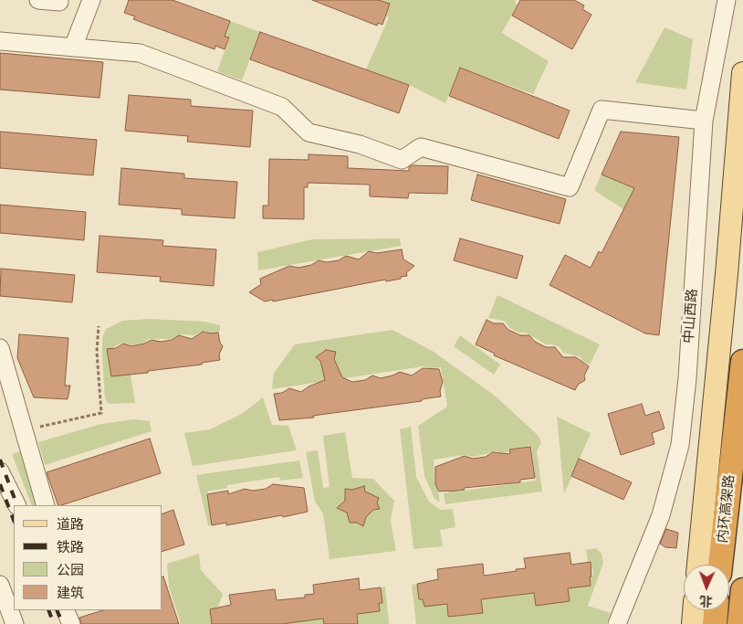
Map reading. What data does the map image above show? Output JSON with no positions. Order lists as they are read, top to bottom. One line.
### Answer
{"streets":{"highway":["内环高架路"],"street":["中山西路"]},"legend":["道路","铁路","公园","建筑"],"north":"bottom"}
